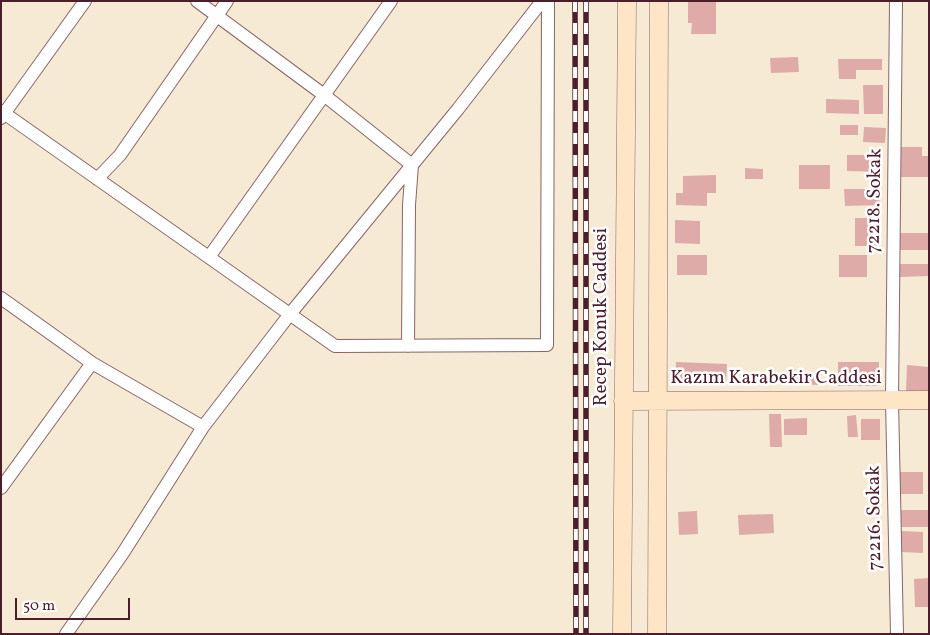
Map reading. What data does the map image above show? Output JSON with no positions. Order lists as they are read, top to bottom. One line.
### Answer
{"streets":{"main road":["Recep Konuk Caddesi","Kazım Karabekir Caddesi"],"street":["72218. Sokak","72216. Sokak"]},"crossings":[["72218. Sokak","Kazım Karabekir Caddesi"],["72218. Sokak","72216. Sokak"],["Recep Konuk Caddesi","Kazım Karabekir Caddesi"],["Kazım Karabekir Caddesi","72216. Sokak"]],"scale_bar":"50 m"}
